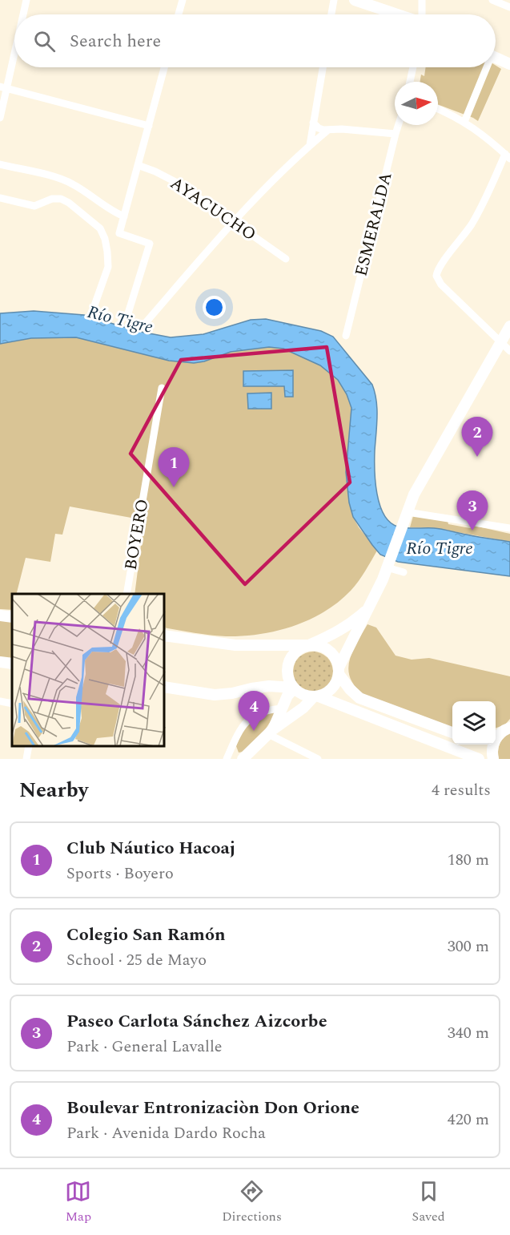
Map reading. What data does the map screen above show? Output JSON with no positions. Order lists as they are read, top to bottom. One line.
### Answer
{"streets":{"street":["AYACUCHO","ESMERALDA","BOYERO"]},"water":["Río Tigre"],"north":"right","page":{"search":"Search here","pins":["2","1","3","4"],"heading":["Nearby","4 results"],"list":[{"mark":"1","name":"Club Náutico Hacoaj","note":"Sports · Boyero","value":"180 m"},{"mark":"2","name":"Colegio San Ramón","note":"School · 25 de Mayo","value":"300 m"},{"mark":"3","name":"Paseo Carlota Sánchez Aizcorbe","note":"Park · General Lavalle","value":"340 m"},{"mark":"4","name":"Boulevar Entronizaciòn Don Orione","note":"Park · Avenida Dardo Rocha","value":"420 m"}],"nav":["Map","Directions","Saved"]}}
